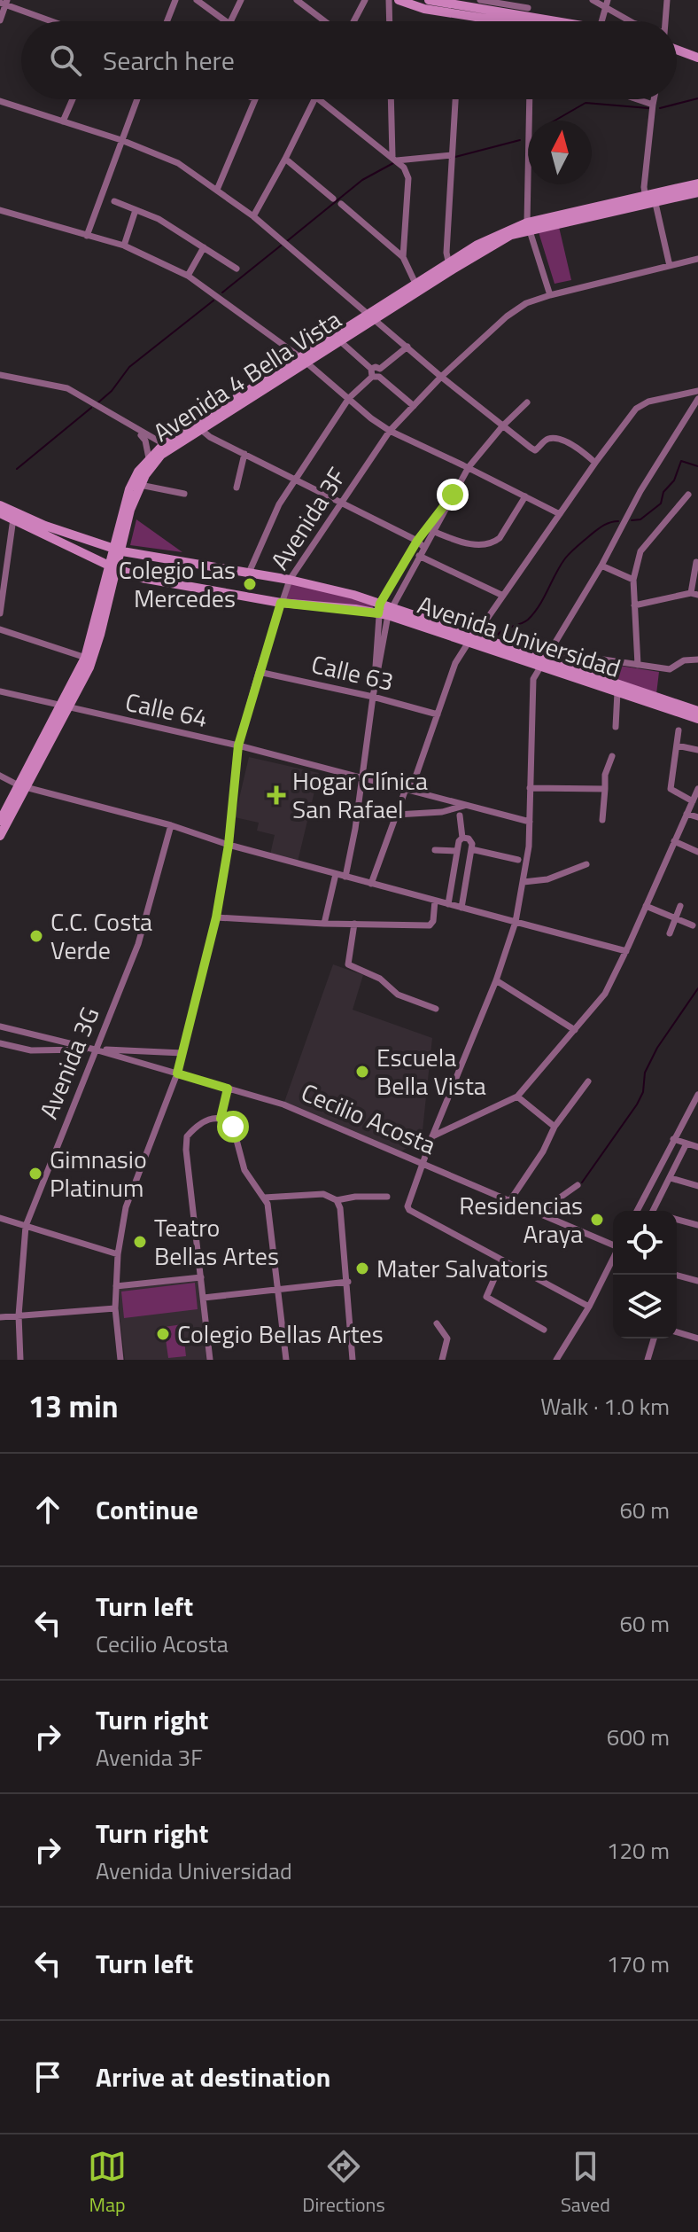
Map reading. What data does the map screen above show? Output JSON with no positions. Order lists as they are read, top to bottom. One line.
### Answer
{"streets":{"street":["Avenida 4 Bella Vista","Avenida 3F","Avenida Universidad","Calle 63","Calle 64","Avenida 3G","Cecilio Acosta"]},"crossings":[["Avenida 4 Bella Vista","Avenida Universidad"],["Avenida 4 Bella Vista","Calle 64"],["Avenida 3F","Avenida Universidad"],["Avenida 3F","Calle 63"],["Avenida 3F","Calle 64"],["Avenida 3F","Cecilio Acosta"],["Avenida 3G","Cecilio Acosta"]],"places":{"other":["Colegio Las Mercedes","C.C. Costa Verde","Escuela Bella Vista","Gimnasio Platinum","Residencias Araya","Teatro Bellas Artes","Mater Salvatoris","Colegio Bellas Artes"],"health":["Hogar Clínica San Rafael"]},"north":"top","page":{"search":"Search here","heading":["13 min","Walk · 1.0 km"],"list":[["Continue","60 m"],["Turn left","Cecilio Acosta","60 m"],["Turn right","Avenida 3F","600 m"],["Turn right","Avenida Universidad","120 m"],["Turn left","170 m"],"Arrive at destination"],"nav":["Map","Directions","Saved"]}}
